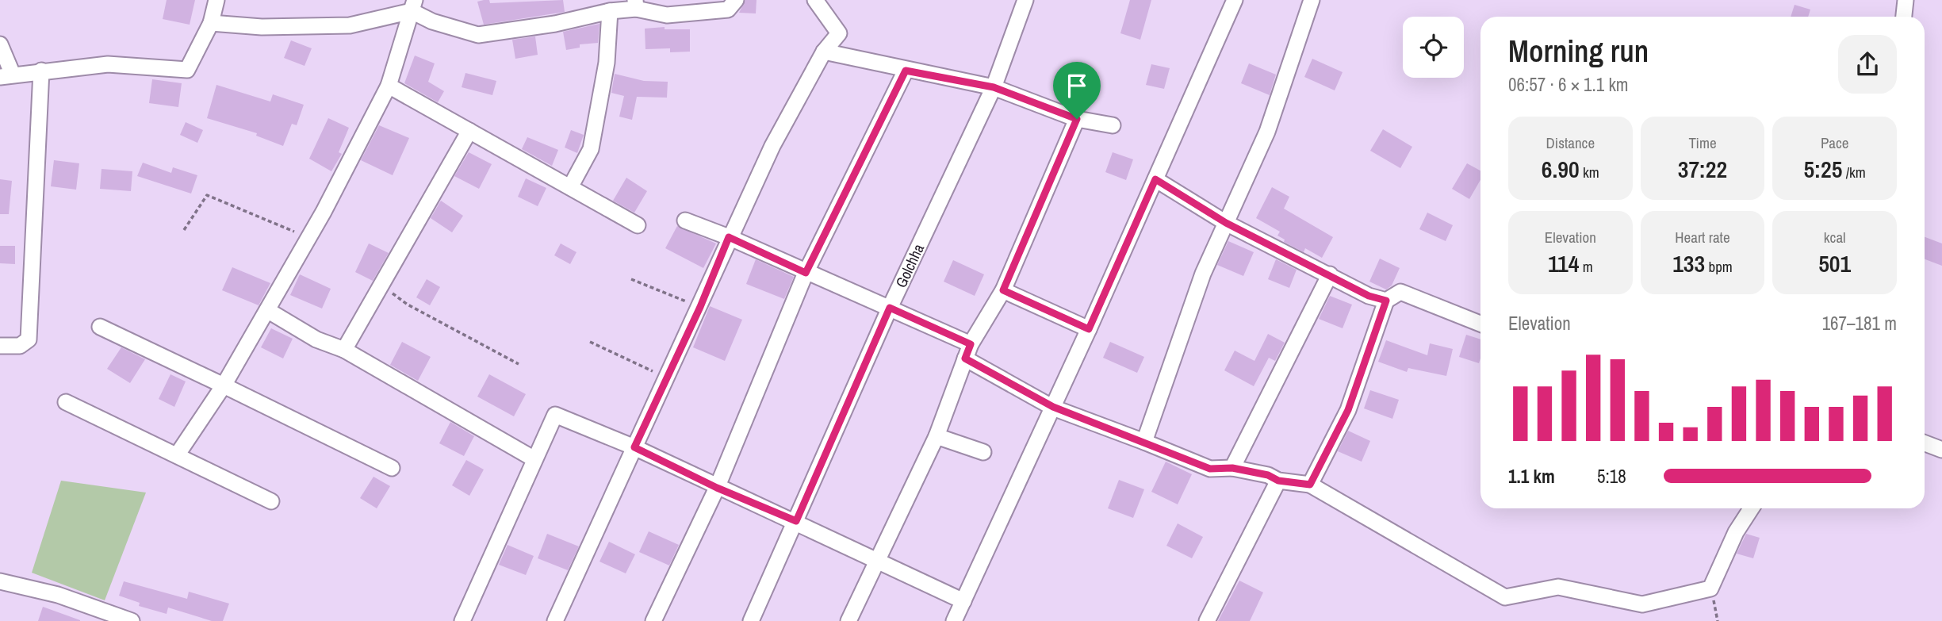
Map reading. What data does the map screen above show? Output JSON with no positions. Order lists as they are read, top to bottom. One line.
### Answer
{"streets":{"street":["Golchha"]},"page":{"heading":["Morning run","06:57 · 6 × 1.1 km"],"stats":[["Distance","6.90 km"],["Time","37:22"],["Pace","5:25 /km"],["Elevation","114 m"],["Heart rate","133 bpm"],["kcal","501"]],"chart":["Elevation","167–181 m"],"list":[{"name":"1.1 km","note":"5:18"}]}}
